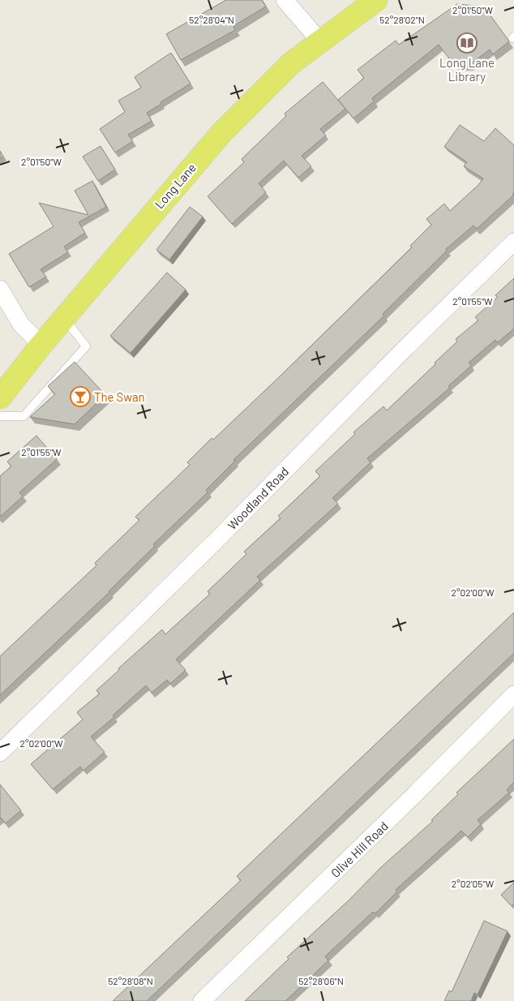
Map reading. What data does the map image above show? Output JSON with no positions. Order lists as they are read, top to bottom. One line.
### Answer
{"streets":{"main road":["Long Lane"],"street":["Woodland Road","Olive Hill Road"]},"places":{"library":["Long Lane Library"],"bar":["The Swan"]},"coordinates":["2°01'50\"W","52°28'04\"N","52°28'02\"N","2°01'55\"W","2°02'00\"W","2°02'05\"W","52°28'08\"N","52°28'06\"N"]}
